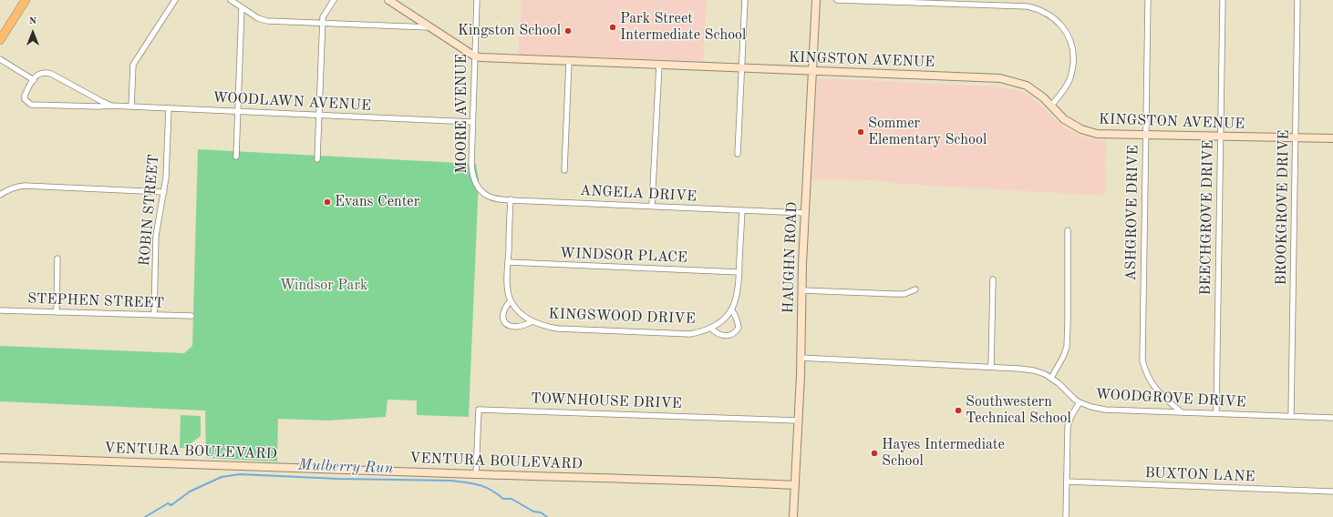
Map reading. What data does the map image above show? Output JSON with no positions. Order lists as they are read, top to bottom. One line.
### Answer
{"streets":{"street":["KINGSTON AVENUE","WOODLAWN AVENUE","MOORE AVENUE","ANGELA DRIVE","BROOKGROVE DRIVE","ROBIN STREET","ASHGROVE DRIVE","BEECHGROVE DRIVE","WINDSOR PLACE","HAUGHN ROAD","STEPHEN STREET","KINGSWOOD DRIVE","WOODGROVE DRIVE","TOWNHOUSE DRIVE","VENTURA BOULEVARD","BUXTON LANE"]},"crossings":[["KINGSTON AVENUE","MOORE AVENUE"],["KINGSTON AVENUE","BROOKGROVE DRIVE"],["KINGSTON AVENUE","ASHGROVE DRIVE"],["KINGSTON AVENUE","BEECHGROVE DRIVE"],["KINGSTON AVENUE","HAUGHN ROAD"],["WOODLAWN AVENUE","MOORE AVENUE"],["WOODLAWN AVENUE","ROBIN STREET"],["MOORE AVENUE","ANGELA DRIVE"],["ANGELA DRIVE","HAUGHN ROAD"],["ANGELA DRIVE","KINGSWOOD DRIVE"],["BROOKGROVE DRIVE","WOODGROVE DRIVE"],["ROBIN STREET","STEPHEN STREET"],["ASHGROVE DRIVE","WOODGROVE DRIVE"],["BEECHGROVE DRIVE","WOODGROVE DRIVE"],["WINDSOR PLACE","KINGSWOOD DRIVE"],["HAUGHN ROAD","WOODGROVE DRIVE"],["HAUGHN ROAD","TOWNHOUSE DRIVE"],["HAUGHN ROAD","VENTURA BOULEVARD"],["TOWNHOUSE DRIVE","VENTURA BOULEVARD"]],"water":["Mulberry Run"],"parks":["Windsor Park"],"places":["Park Street Intermediate School","Kingston School","Sommer Elementary School","Evans Center","Southwestern Technical School","Hayes Intermediate School"],"north":"top"}
